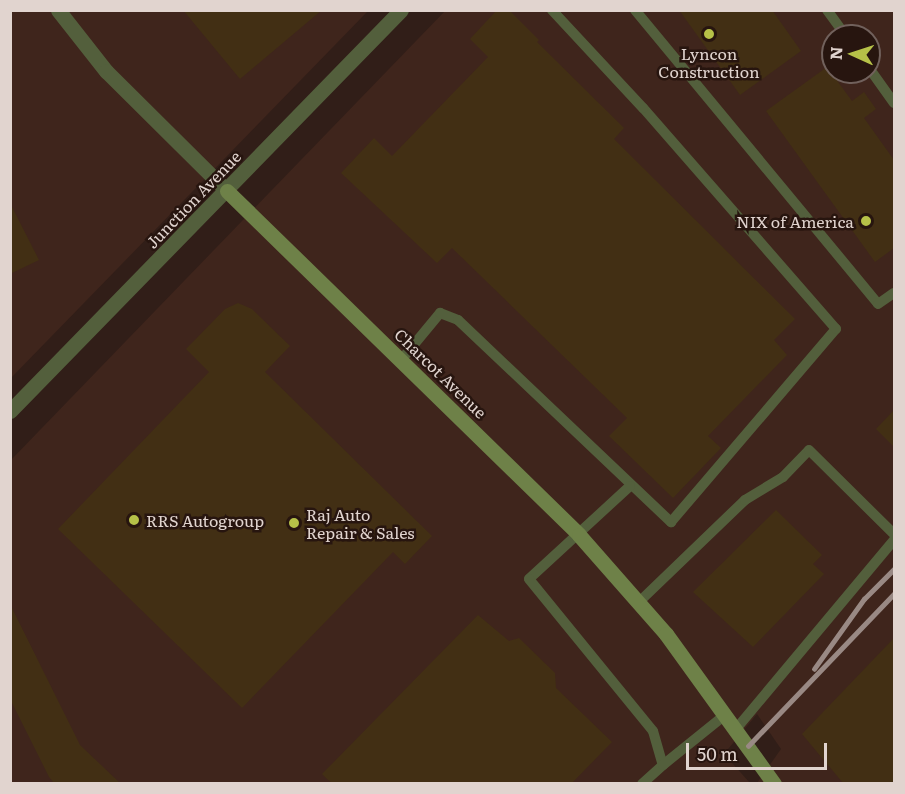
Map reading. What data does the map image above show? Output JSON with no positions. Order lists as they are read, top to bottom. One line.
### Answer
{"streets":{"main road":["Charcot Avenue"],"street":["Junction Avenue"]},"crossings":[["Junction Avenue","Charcot Avenue"]],"places":["Lyncon Construction","NIX of America","RRS Autogroup","Raj Auto Repair & Sales"],"scale_bar":"50 m","north":"left"}
